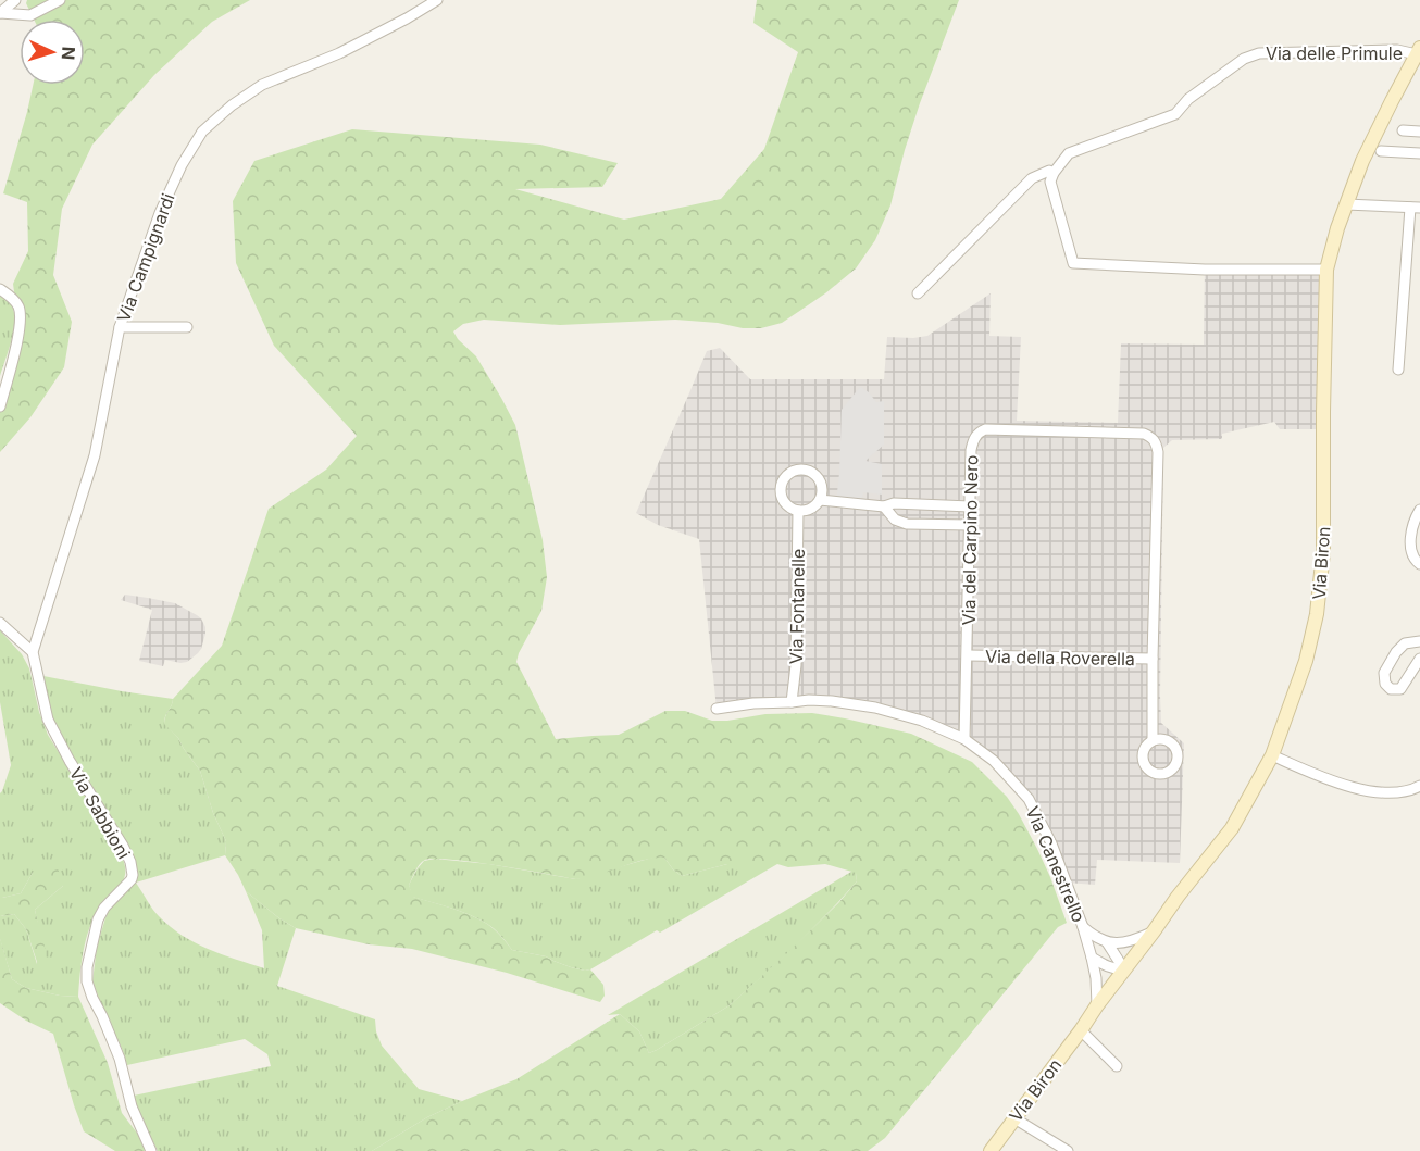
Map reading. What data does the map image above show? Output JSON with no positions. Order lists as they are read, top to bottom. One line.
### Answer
{"streets":{"street":["Via delle Primule","Via Campignardi","Via del Carpino Nero","Via Biron","Via Fontanelle","Via della Roverella","Via Sabbioni","Via Canestrello"]},"crossings":[["Via delle Primule","Via Biron"],["Via Campignardi","Via Sabbioni"],["Via del Carpino Nero","Via della Roverella"],["Via del Carpino Nero","Via Canestrello"],["Via Biron","Via Canestrello"],["Via Fontanelle","Via Canestrello"]],"north":"right"}
